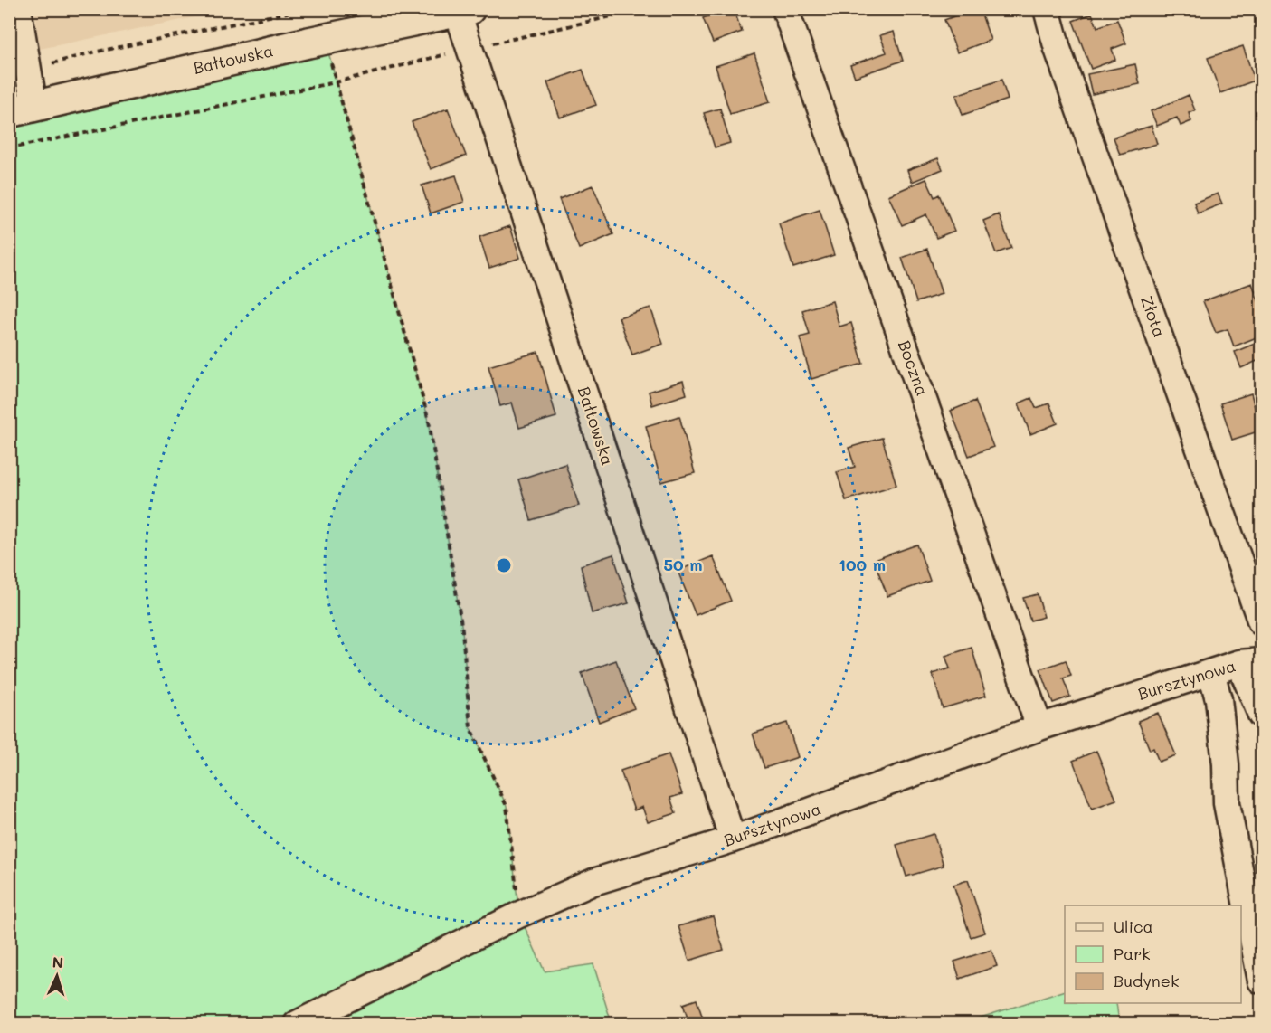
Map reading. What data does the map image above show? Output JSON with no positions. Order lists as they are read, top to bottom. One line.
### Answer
{"streets":{"main road":["Bałtowska"],"street":["Złota","Boczna","Bursztynowa"]},"crossings":[["Bałtowska","Bursztynowa"],["Boczna","Bursztynowa"]],"legend":["Ulica","Park","Budynek"],"north":"top","rings":["50 m","100 m"]}
